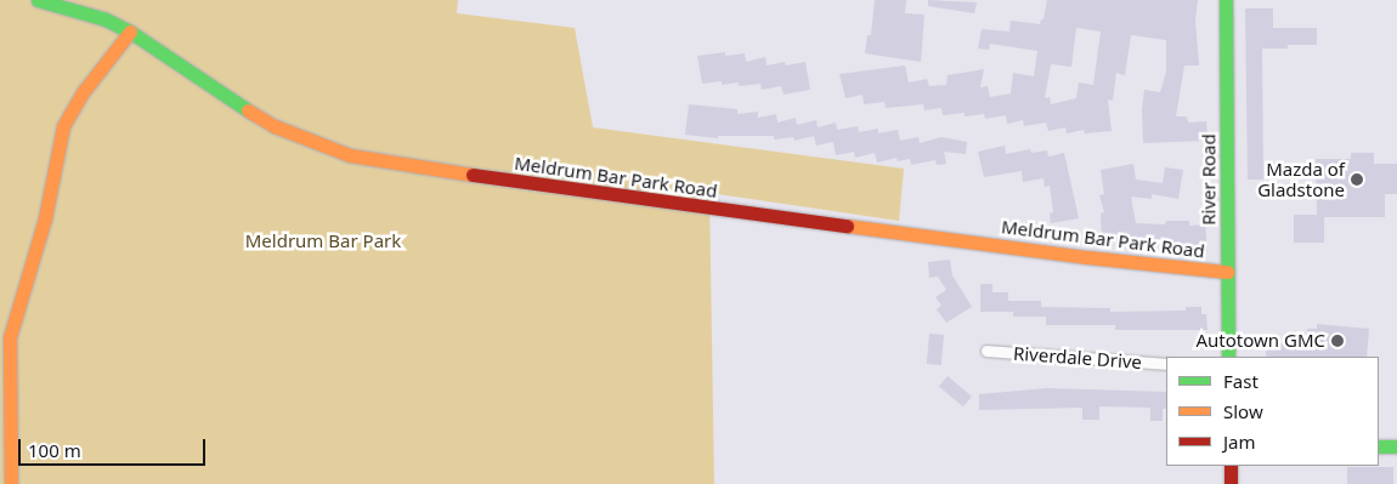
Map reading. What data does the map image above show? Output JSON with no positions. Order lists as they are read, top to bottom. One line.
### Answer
{"streets":{"street":["Meldrum Bar Park Road","River Road","Riverdale Drive"]},"crossings":[["Meldrum Bar Park Road","River Road"]],"parks":["Meldrum Bar Park"],"places":["Mazda of Gladstone","Autotown GMC"],"legend":["Fast","Slow","Jam"],"scale_bar":"100 m"}
